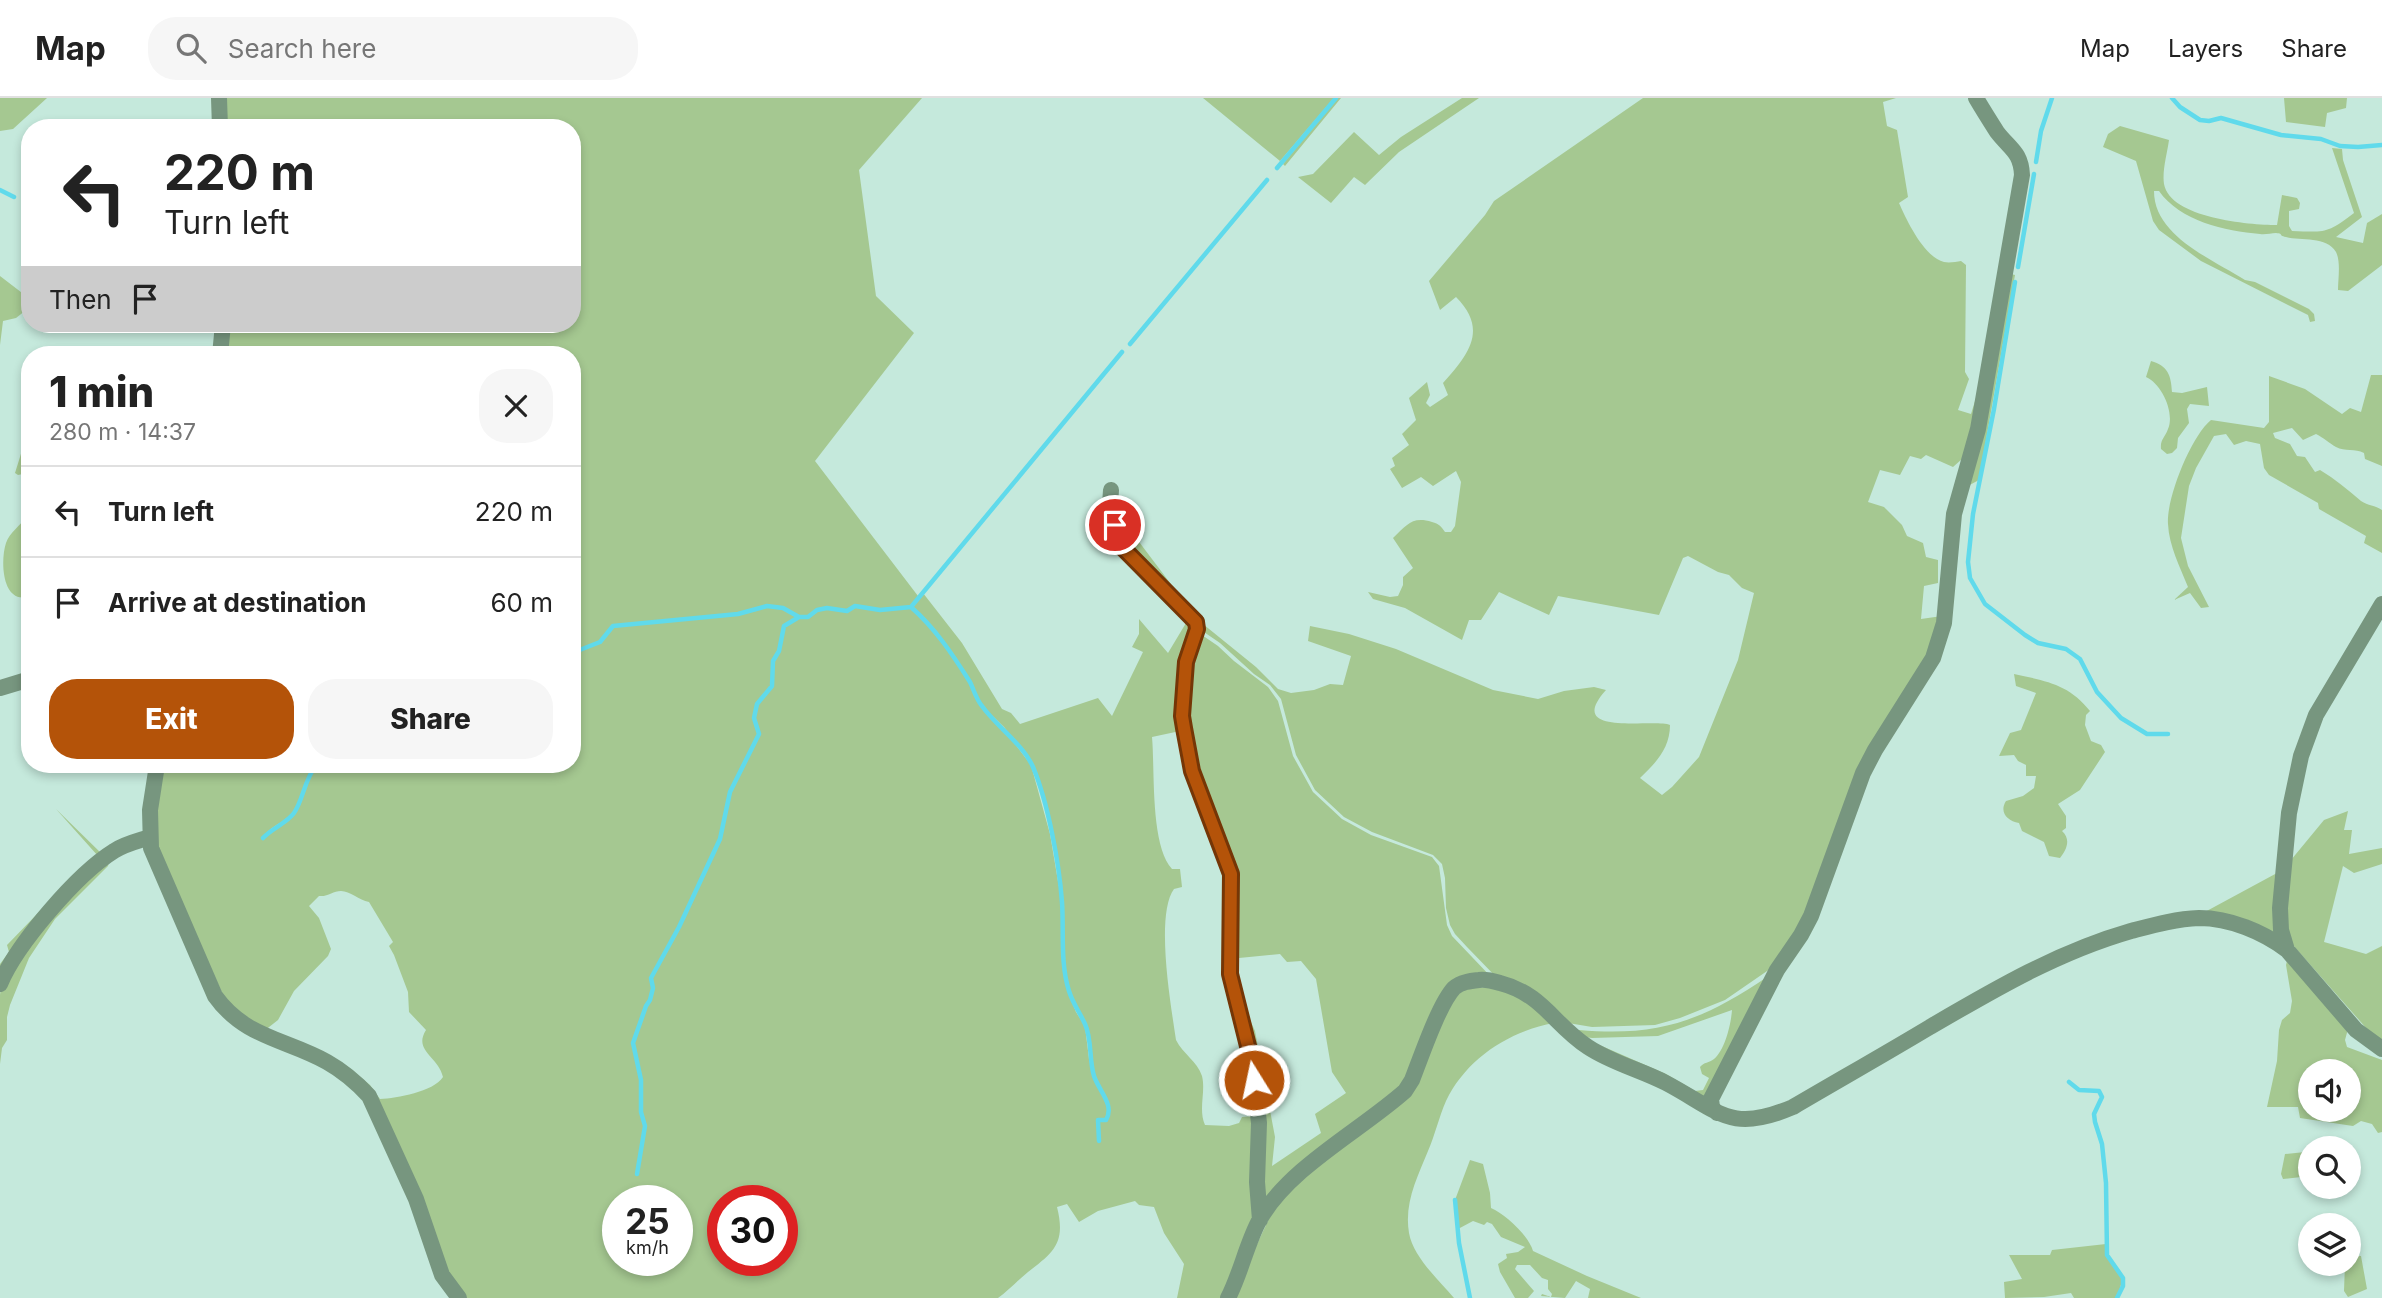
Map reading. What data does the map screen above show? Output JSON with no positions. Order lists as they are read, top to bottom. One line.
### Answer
{"page":{"header":"Map","search":"Search here","nav":["Map","Layers","Share"],"turn":["220 m","Turn left"],"then":"Then","heading":["1 min","280 m · 14:37"],"list":[{"name":"Turn left","value":"220 m"},{"name":"Arrive at destination","value":"60 m"}],"buttons":["Exit","Share"],"speed":"25 km/h","limit":"30"}}
